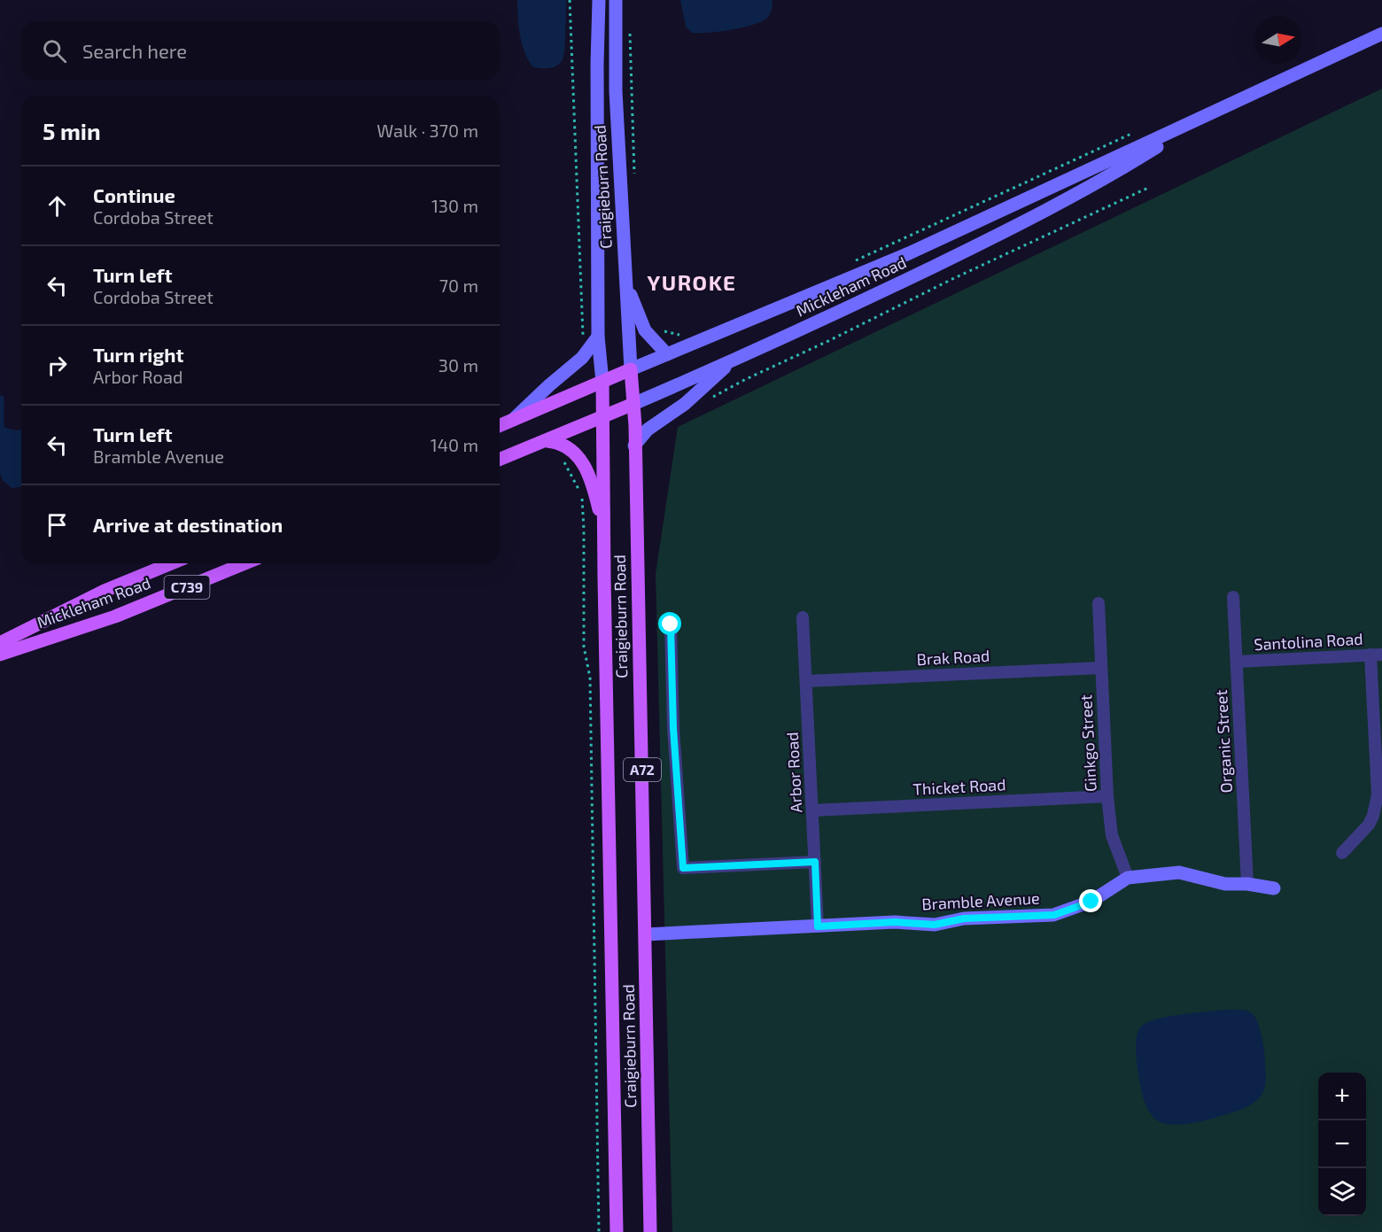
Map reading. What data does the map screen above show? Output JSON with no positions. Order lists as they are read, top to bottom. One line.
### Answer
{"streets":{"main road":["Craigieburn Road","Mickleham Road","C739","A72"],"street":["Santolina Road","Brak Road","Organic Street","Ginkgo Street","Arbor Road","Thicket Road","Bramble Avenue"]},"crossings":[["Craigieburn Road","Mickleham Road"],["Craigieburn Road","Bramble Avenue"],["Santolina Road","Organic Street"],["Brak Road","Ginkgo Street"],["Brak Road","Arbor Road"],["Organic Street","Bramble Avenue"],["Ginkgo Street","Thicket Road"],["Ginkgo Street","Bramble Avenue"],["Arbor Road","Thicket Road"],["Arbor Road","Bramble Avenue"]],"districts":["YUROKE"],"north":"right","page":{"search":"Search here","heading":["5 min","Walk · 370 m"],"list":[["Continue","Cordoba Street","130 m"],["Turn left","Cordoba Street","70 m"],["Turn right","Arbor Road","30 m"],["Turn left","Bramble Avenue","140 m"],"Arrive at destination"],"map_buttons":["+","−"]}}
